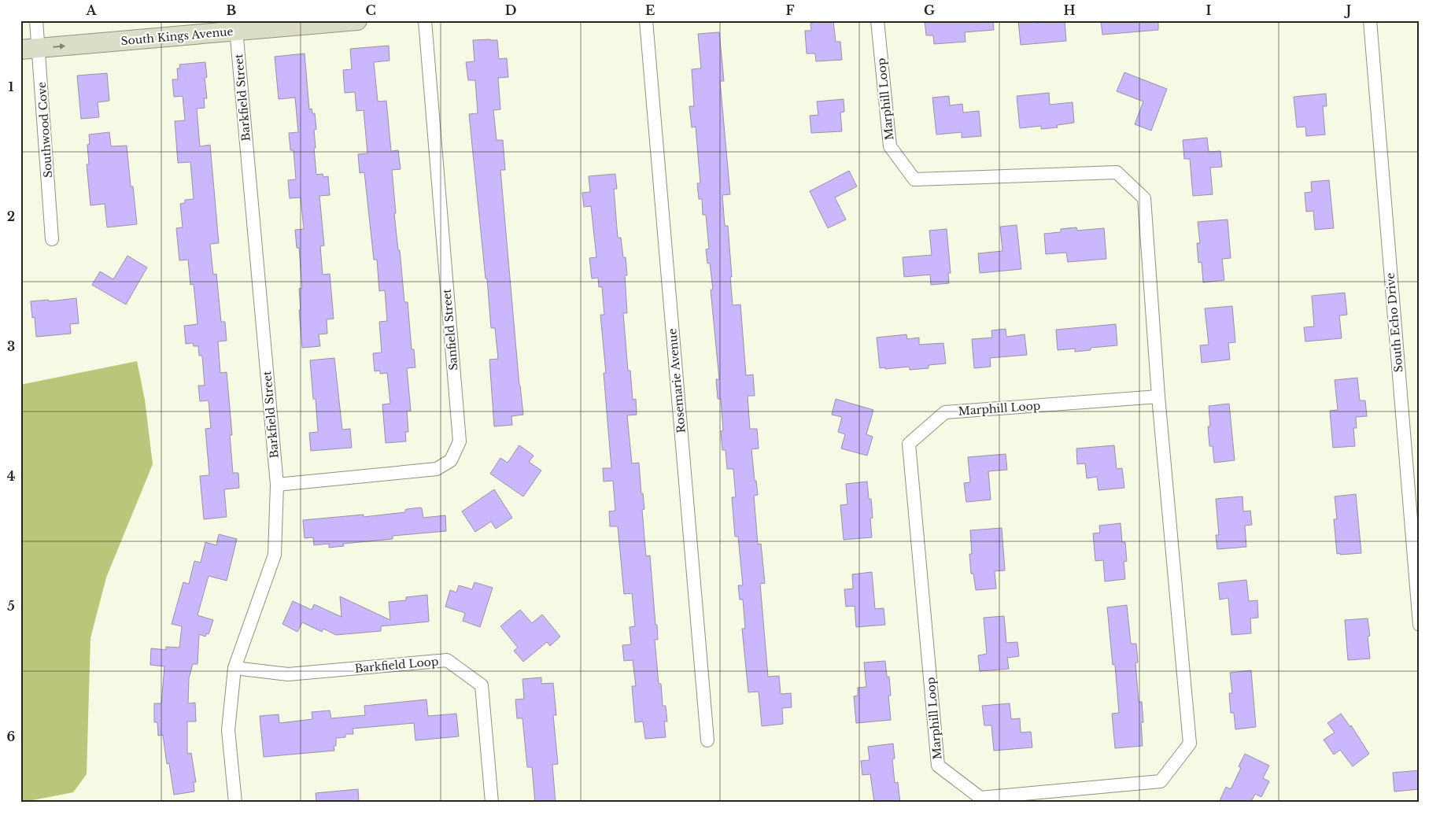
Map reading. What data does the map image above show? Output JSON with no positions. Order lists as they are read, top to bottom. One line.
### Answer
{"streets":{"main road":["South Kings Avenue"],"street":["Barkfield Street","Marphill Loop","Southwood Cove","South Echo Drive","Sanfield Street","Rosemarie Avenue","Barkfield Loop"]},"crossings":[["South Kings Avenue","Barkfield Street"],["South Kings Avenue","Southwood Cove"],["Barkfield Street","Sanfield Street"],["Barkfield Street","Barkfield Loop"]],"one_way":["South Kings Avenue"],"grid":{"columns":["A","B","C","D","E","F","G","H","I","J"],"rows":["1","2","3","4","5","6"]}}
